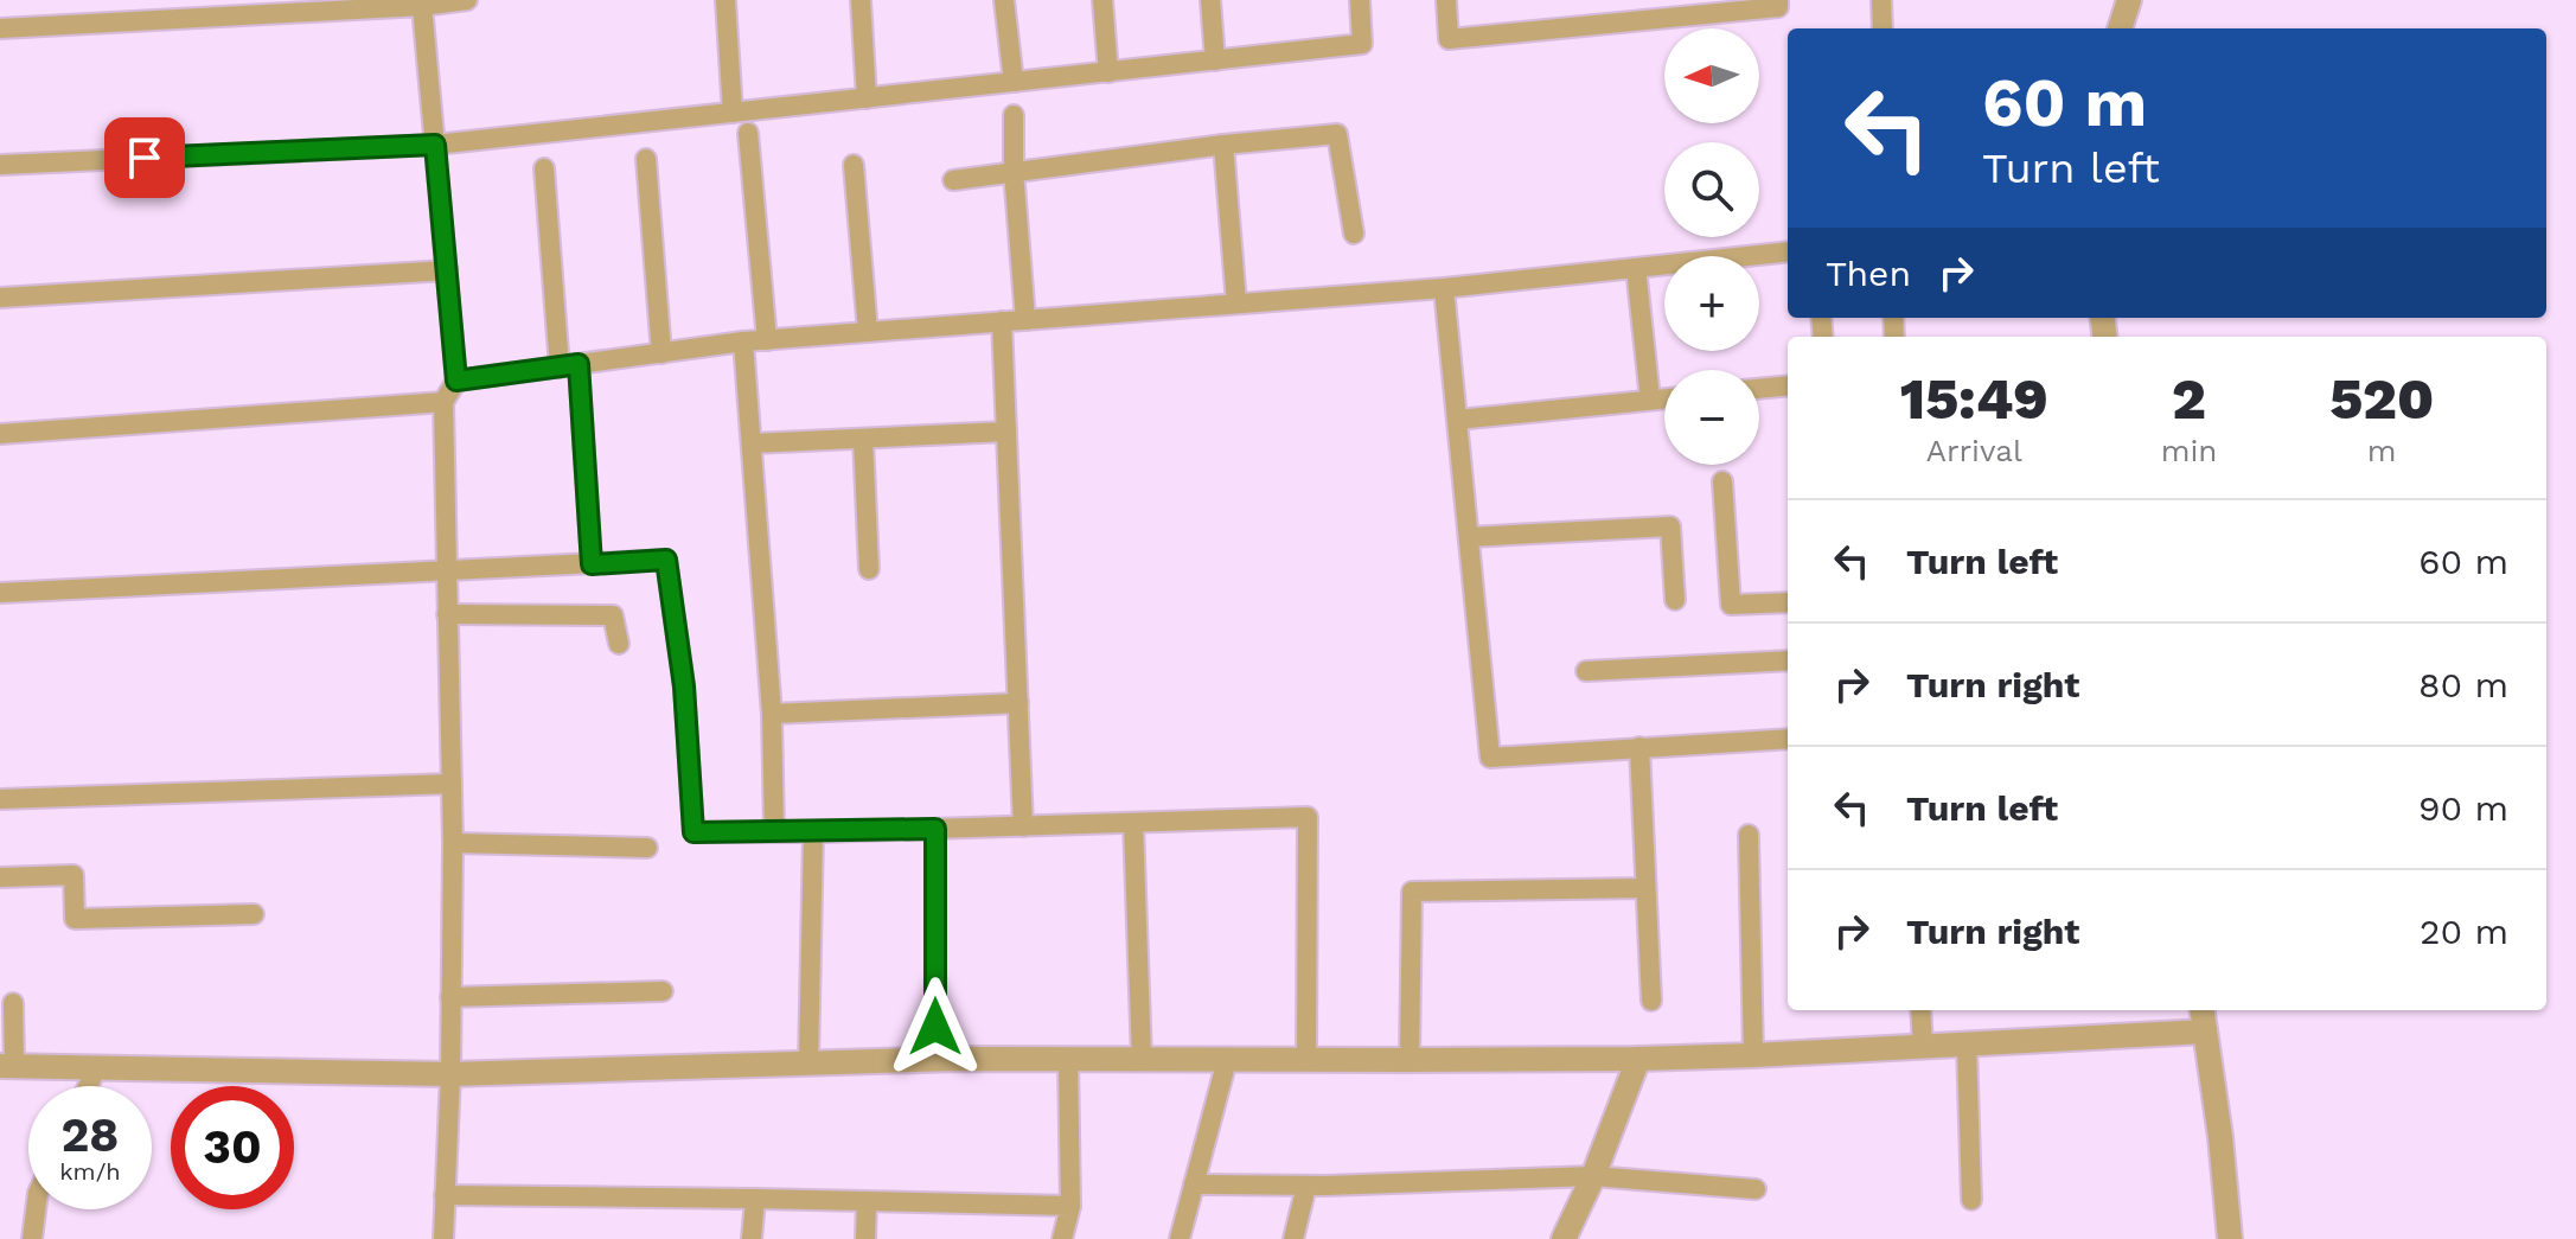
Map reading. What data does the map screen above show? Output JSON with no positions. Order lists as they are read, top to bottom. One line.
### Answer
{"north":"left","page":{"map_buttons":["+","−"],"turn":["60 m","Turn left"],"then":"Then","eta":["15:49","Arrival","2","min","520","m"],"list":[{"name":"Turn left","value":"60 m"},{"name":"Turn right","value":"80 m"},{"name":"Turn left","value":"90 m"},{"name":"Turn right","value":"20 m"}],"speed":"28 km/h","limit":"30"}}
